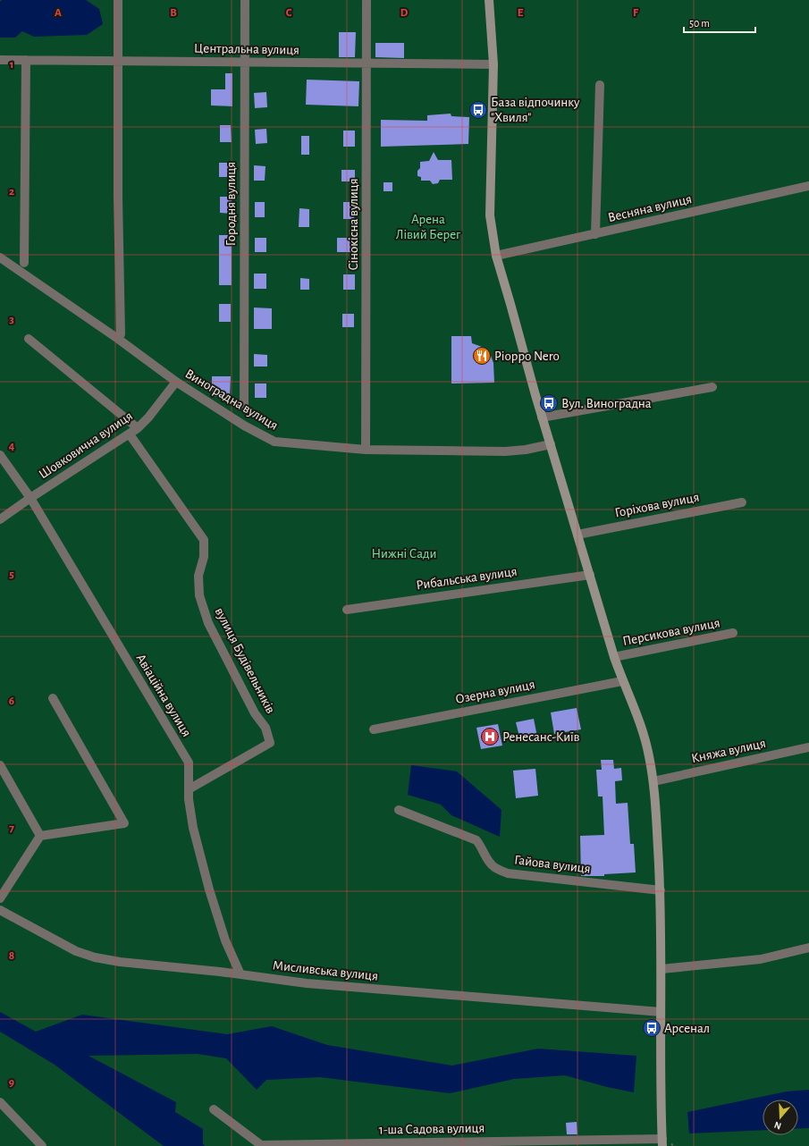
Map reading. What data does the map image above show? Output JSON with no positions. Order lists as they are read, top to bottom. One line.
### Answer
{"streets":{"street":["Центральна вулиця","Городня вулиця","Весняна вулиця","Сінокісна вулиця","Виноградна вулиця","Шовковична вулиця","Горіхова вулиця","Рибальська вулиця","Персикова вулиця","вулиця Будівельників","Озерна вулиця","Авіаційна вулиця","Княжа вулиця","Гайова вулиця","Мисливська вулиця","1-ша Садова вулиця"]},"crossings":[["Центральна вулиця","Городня вулиця"],["Центральна вулиця","Сінокісна вулиця"],["Сінокісна вулиця","Виноградна вулиця"],["Виноградна вулиця","Шовковична вулиця"],["Шовковична вулиця","вулиця Будівельників"],["Шовковична вулиця","Авіаційна вулиця"],["вулиця Будівельників","Авіаційна вулиця"],["Авіаційна вулиця","Мисливська вулиця"]],"parks":["Арена Лівий Берег","Нижні Сади"],"places":{"bus stop":["База відпочинку \"Хвиля\"","Вул. Виноградна","Арсенал"],"restaurant":["Pioppo Nero"],"hospital":["Ренесанс-Київ"]},"scale_bar":"50 m","north":"bottom","grid":{"columns":["A","B","C","D","E","F"],"rows":["1","2","3","4","5","6","7","8","9"]}}
